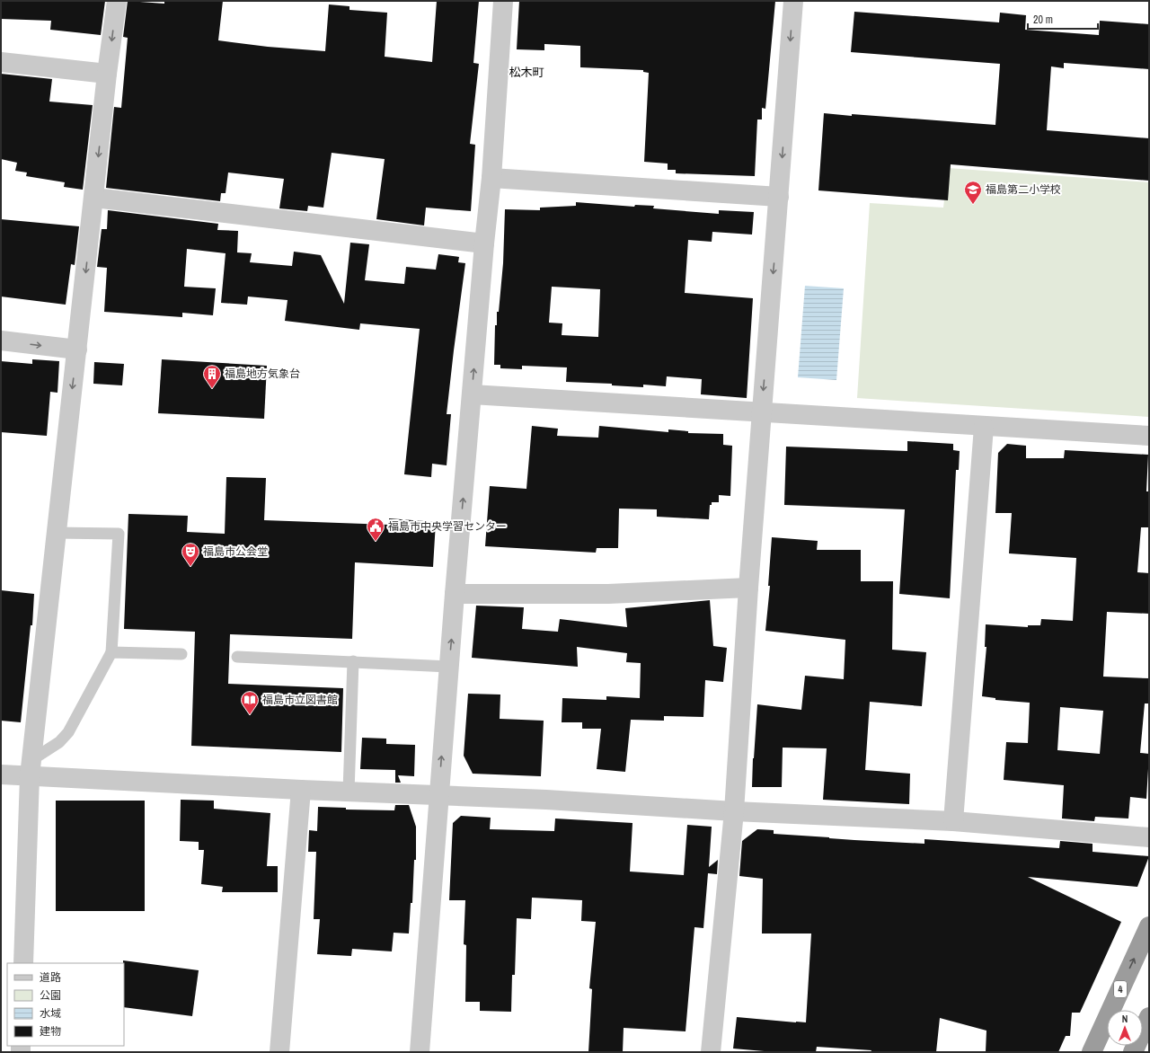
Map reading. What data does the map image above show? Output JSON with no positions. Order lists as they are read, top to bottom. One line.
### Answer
{"streets":{"highway":["4"]},"districts":["松木町"],"places":{"school or university":["福島第二小学校"],"building":["福島地方気象台"],"public building":["福島市中央学習センター"],"theatre":["福島市公会堂"],"library":["福島市立図書館"]},"legend":["道路","公園","水域","建物"],"scale_bar":"20 m","north":"top"}
